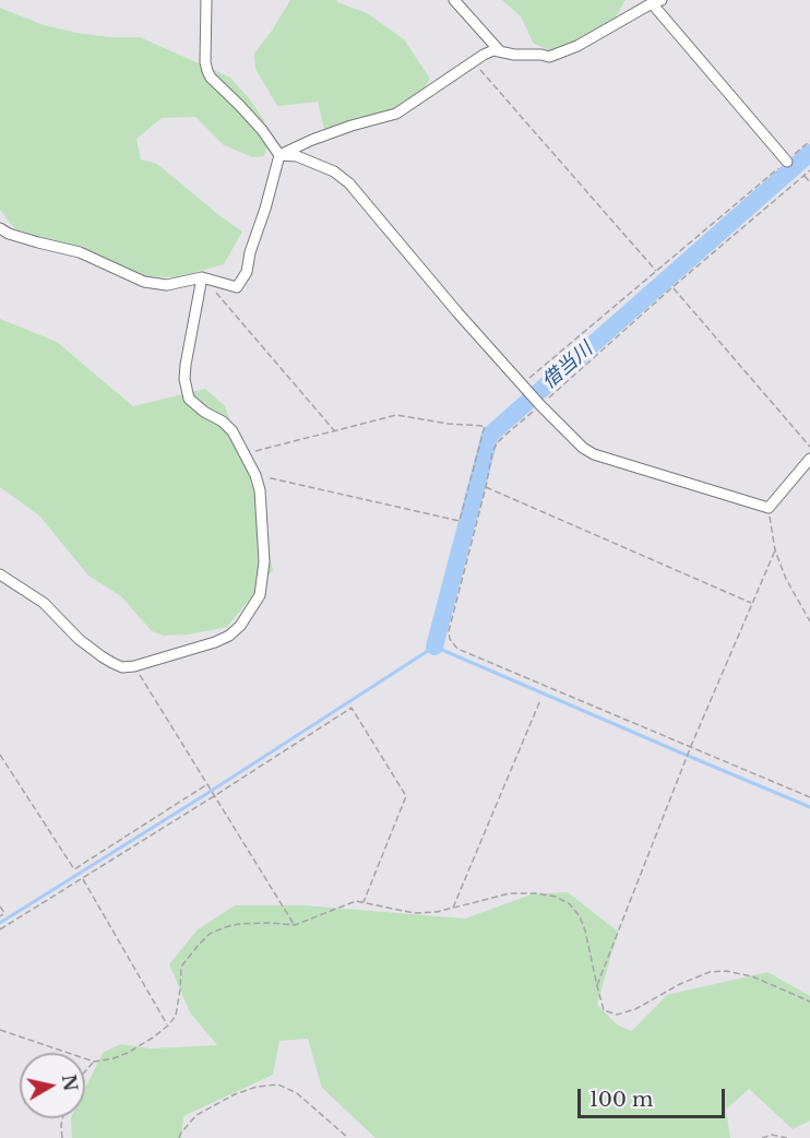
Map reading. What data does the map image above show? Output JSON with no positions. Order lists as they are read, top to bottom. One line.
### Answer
{"water":["借当川"],"scale_bar":"100 m","north":"right"}
